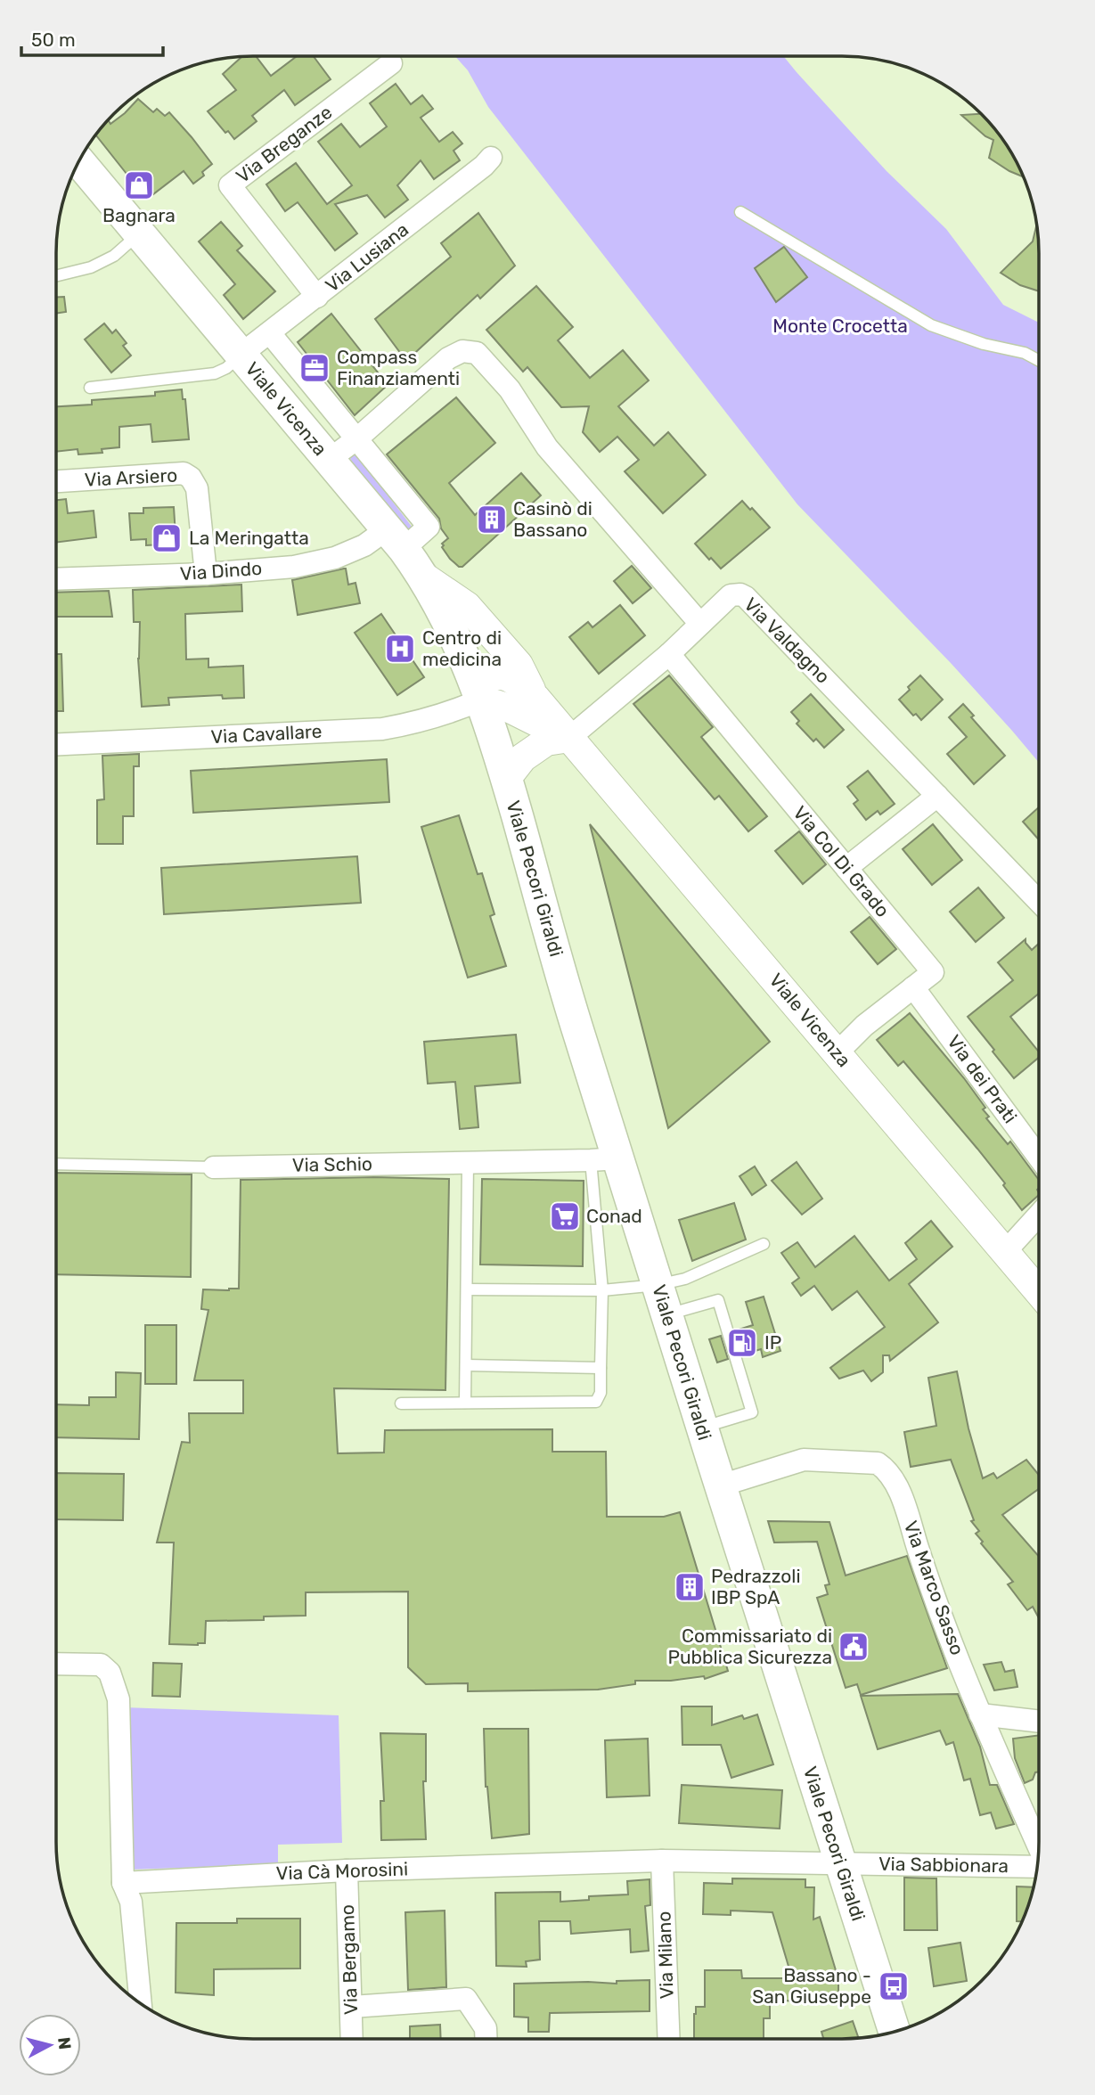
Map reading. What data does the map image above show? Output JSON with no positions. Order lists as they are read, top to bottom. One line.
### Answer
{"streets":{"main road":["Viale Vicenza","Viale Pecori Giraldi"],"street":["Via Breganze","Via Lusiana","Via Arsiero","Via Dindo","Via Valdagno","Via Cavallare","Via Col Di Grado","Via dei Prati","Via Schio","Via Marco Sasso","Via Sabbionara","Via Cà Morosini","Via Milano","Via Bergamo"]},"crossings":[["Via Breganze","Via Lusiana"],["Via Lusiana","Viale Vicenza"],["Viale Vicenza","Via Dindo"],["Viale Vicenza","Via Valdagno"],["Viale Vicenza","Via Cavallare"],["Viale Vicenza","Via Col Di Grado"],["Viale Vicenza","Viale Pecori Giraldi"],["Via Arsiero","Via Dindo"],["Via Valdagno","Via Col Di Grado"],["Via Cavallare","Viale Pecori Giraldi"],["Via Col Di Grado","Via dei Prati"],["Viale Pecori Giraldi","Via Schio"],["Viale Pecori Giraldi","Via Marco Sasso"],["Viale Pecori Giraldi","Via Sabbionara"],["Viale Pecori Giraldi","Via Cà Morosini"],["Via Sabbionara","Via Cà Morosini"],["Via Cà Morosini","Via Milano"],["Via Cà Morosini","Via Bergamo"]],"parks":["Monte Crocetta"],"places":{"shop":["Bagnara","La Meringatta"],"office":["Compass Finanziamenti"],"building":["Casinò di Bassano","Pedrazzoli IBP SpA"],"hospital":["Centro di medicina"],"supermarket":["Conad"],"fuel station":["IP"],"public building":["Commissariato di Pubblica Sicurezza"],"bus stop":["Bassano - San Giuseppe"]},"scale_bar":"50 m","north":"right"}
